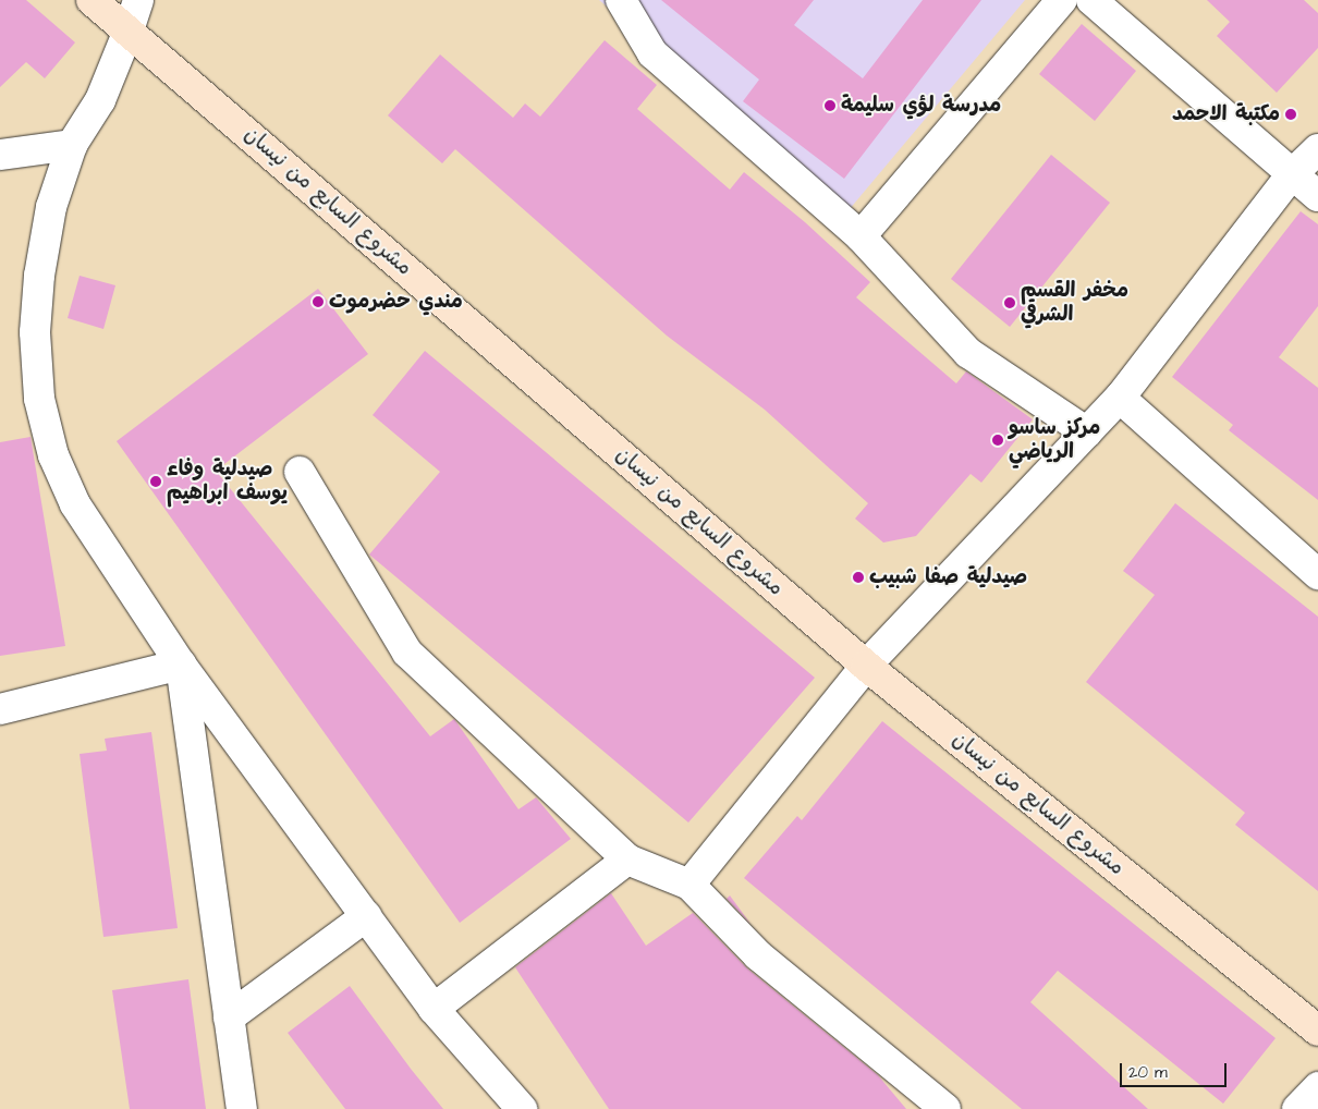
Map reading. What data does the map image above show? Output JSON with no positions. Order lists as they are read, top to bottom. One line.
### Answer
{"streets":{"main road":["مشروع السابع من نيسان"]},"places":["مدرسة لؤي سليمة","مكتبة الاحمد","مندي حضرموت","مخفر القسم الشرقي","مركز ساسو الرياضي","صيدلية وفاء يوسف ابراهيم","صيدلية صفا شبيب"],"scale_bar":"20 m"}
